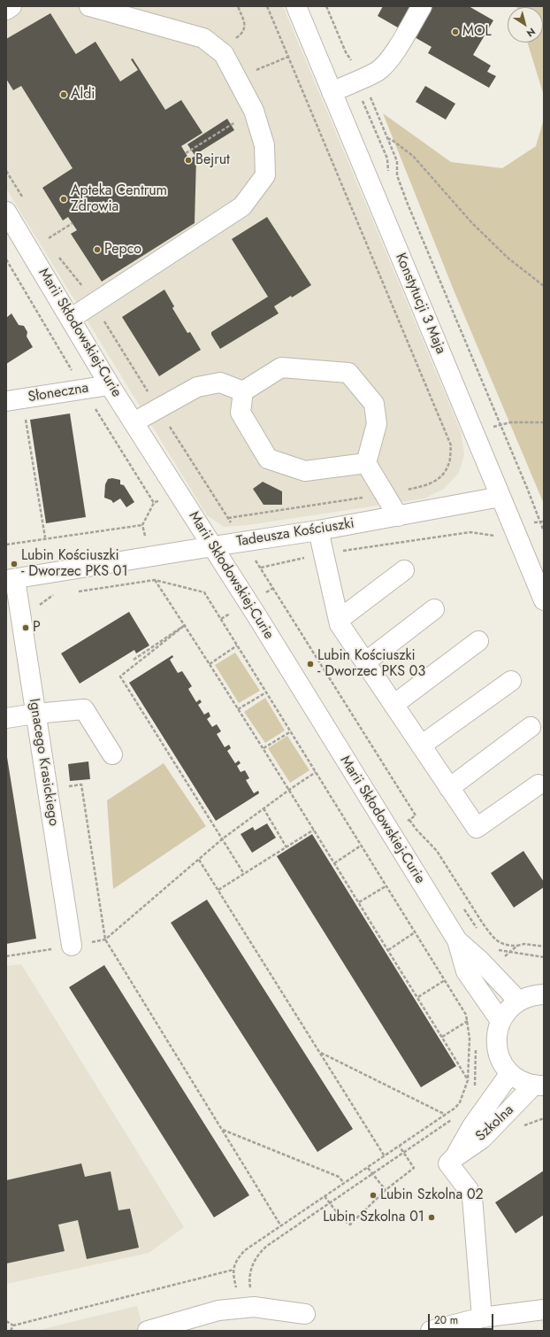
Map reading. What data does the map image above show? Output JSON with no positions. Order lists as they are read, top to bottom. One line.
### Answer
{"streets":{"street":["Konstytucji 3 Maja","Marii Skłodowskiej-Curie","Słoneczna","Tadeusza Kościuszki","Ignacego Krasickiego","Szkolna"]},"crossings":[["Konstytucji 3 Maja","Tadeusza Kościuszki"],["Marii Skłodowskiej-Curie","Słoneczna"],["Marii Skłodowskiej-Curie","Tadeusza Kościuszki"],["Tadeusza Kościuszki","Ignacego Krasickiego"]],"places":["MOL","Aldi","Bejrut","Apteka Centrum Zdrowia","Pepco","Lubin Kościuszki - Dworzec PKS 01","P","Lubin Kościuszki - Dworzec PKS 03","Lubin Szkolna 02","Lubin Szkolna 01"],"scale_bar":"20 m","north":"bottom right"}
